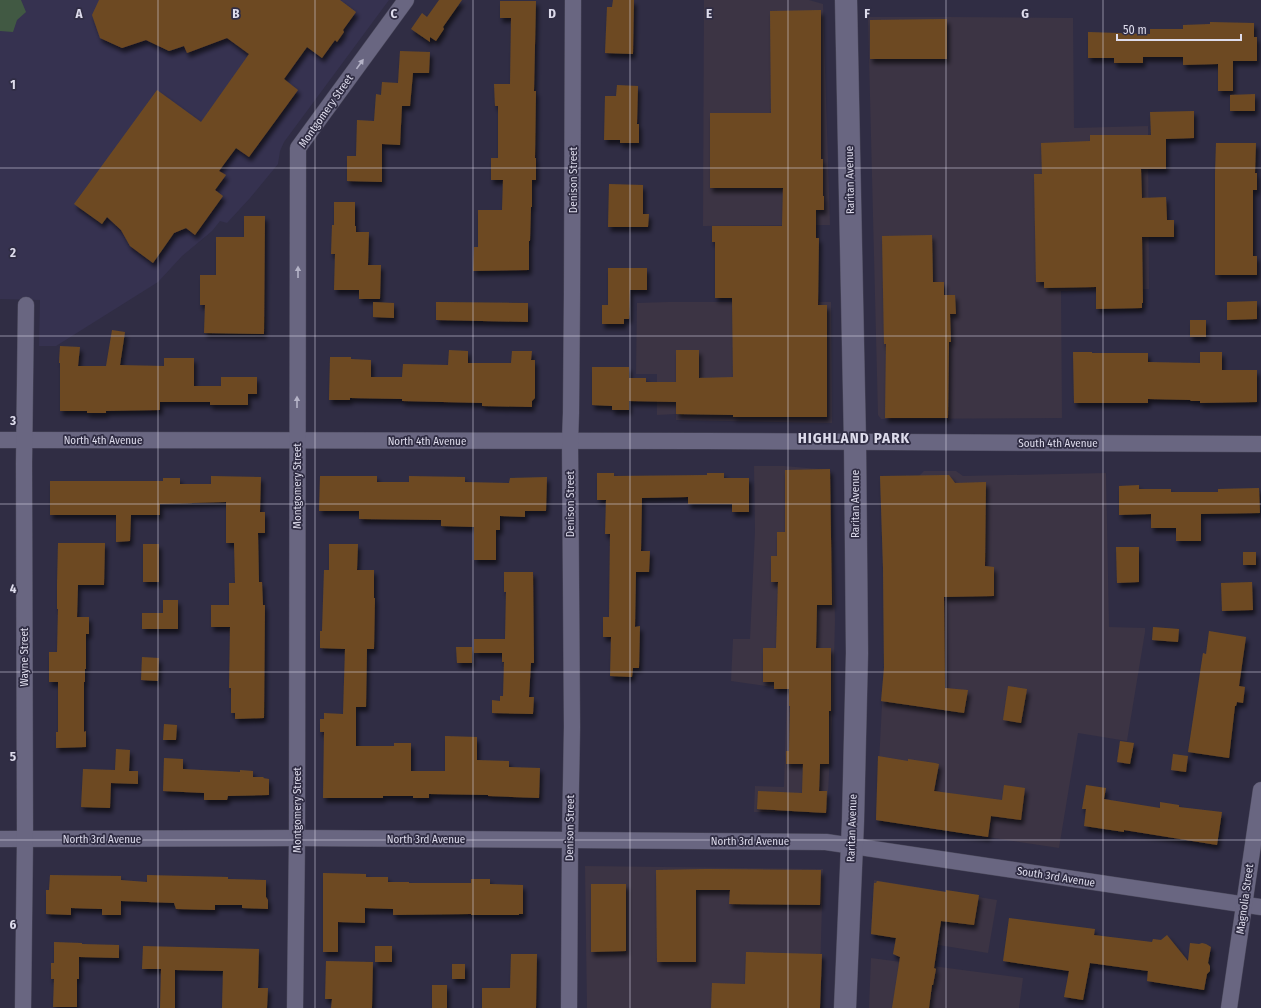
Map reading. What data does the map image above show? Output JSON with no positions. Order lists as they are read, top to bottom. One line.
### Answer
{"streets":{"main road":["Raritan Avenue"],"street":["Montgomery Street","Denison Street","North 4th Avenue","South 4th Avenue","Wayne Street","North 3rd Avenue","South 3rd Avenue","Magnolia Street"]},"crossings":[["Montgomery Street","North 4th Avenue"],["Montgomery Street","North 3rd Avenue"],["Denison Street","North 4th Avenue"],["Denison Street","North 3rd Avenue"],["Raritan Avenue","North 4th Avenue"],["Raritan Avenue","South 4th Avenue"],["Raritan Avenue","North 3rd Avenue"],["Raritan Avenue","South 3rd Avenue"],["North 4th Avenue","South 4th Avenue"],["North 4th Avenue","Wayne Street"],["Wayne Street","North 3rd Avenue"],["North 3rd Avenue","South 3rd Avenue"],["South 3rd Avenue","Magnolia Street"]],"one_way":["Montgomery Street"],"districts":["HIGHLAND PARK"],"scale_bar":"50 m","grid":{"columns":["A","B","C","D","E","F","G"],"rows":["1","2","3","4","5","6"]}}
